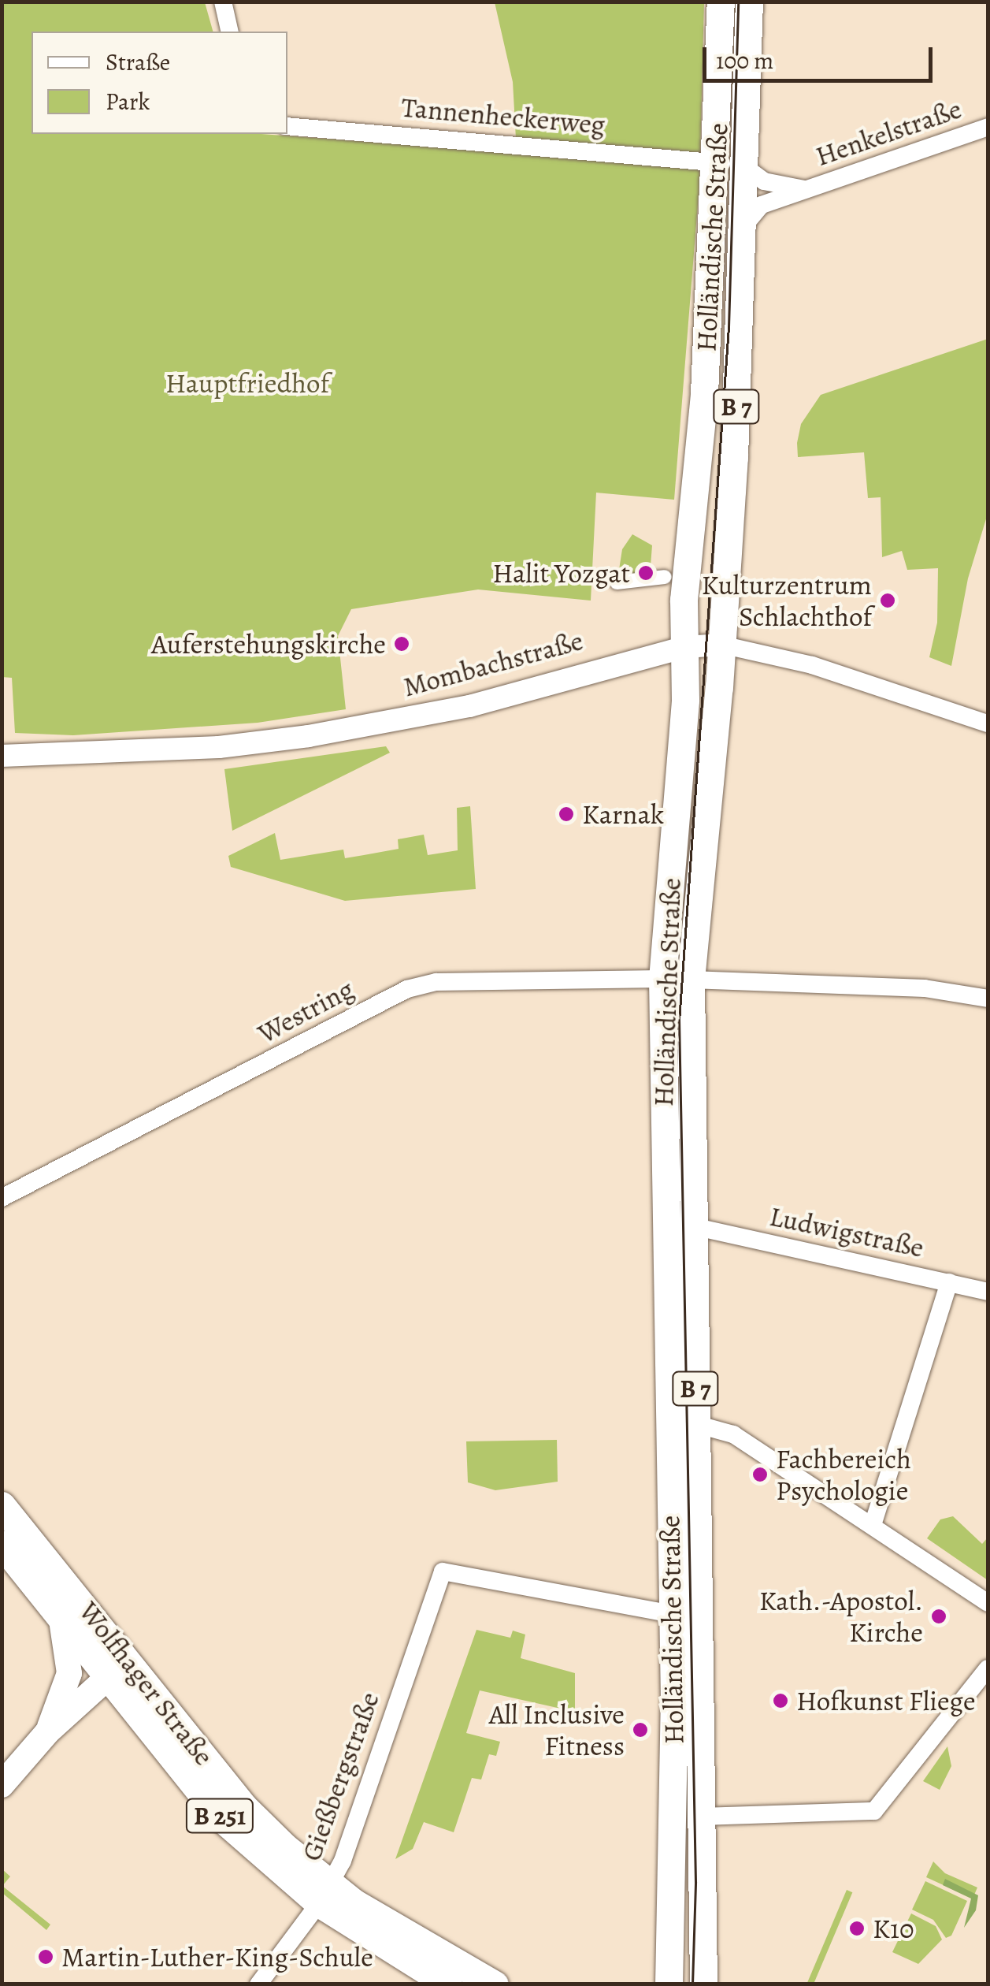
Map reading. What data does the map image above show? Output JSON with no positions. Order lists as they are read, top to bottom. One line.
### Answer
{"streets":{"main road":["Holländische Straße","B 7","Wolfhager Straße","B 251"],"street":["Tannenheckerweg","Henkelstraße","Mombachstraße","Westring","Ludwigstraße","Gießbergstraße"]},"crossings":[["Tannenheckerweg","Holländische Straße"],["Henkelstraße","Holländische Straße"],["Holländische Straße","Mombachstraße"],["Holländische Straße","Westring"],["Holländische Straße","Ludwigstraße"],["Holländische Straße","Gießbergstraße"],["Wolfhager Straße","Gießbergstraße"]],"parks":["Hauptfriedhof"],"places":["Halit Yozgat","Kulturzentrum Schlachthof","Auferstehungskirche","Karnak","Fachbereich Psychologie","Kath.-Apostol. Kirche","Hofkunst Fliege","All Inclusive Fitness","K10","Martin-Luther-King-Schule"],"legend":["Straße","Park"],"scale_bar":"100 m"}
